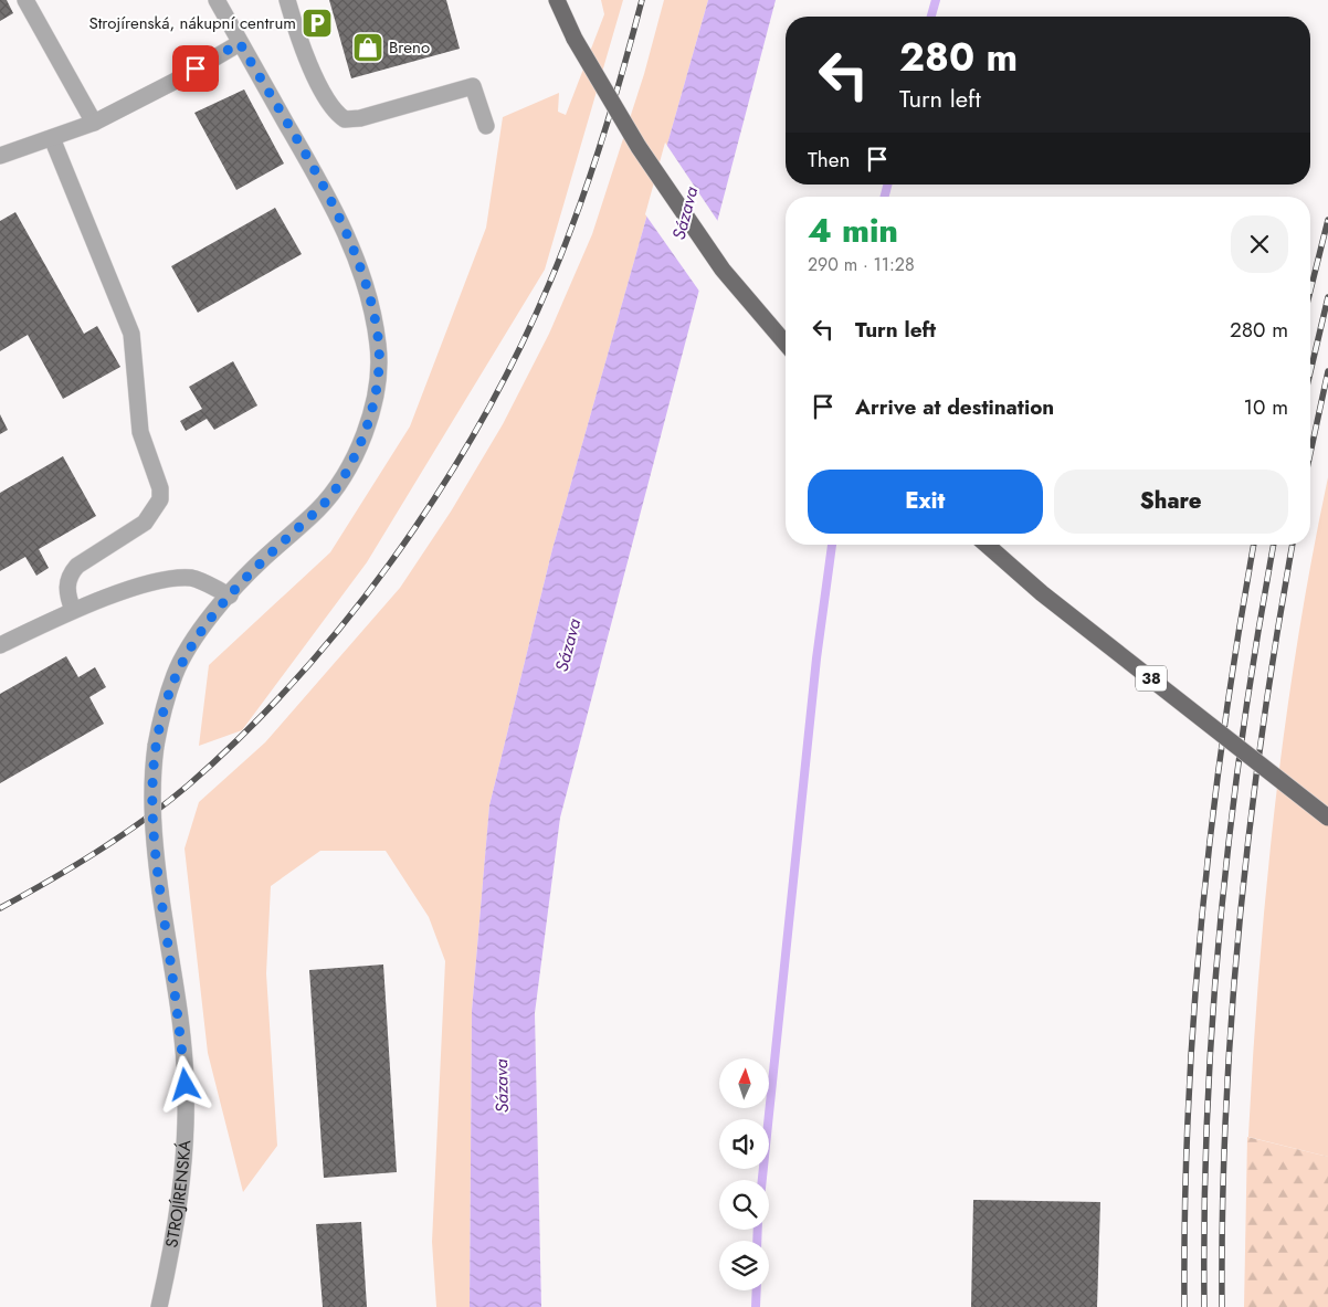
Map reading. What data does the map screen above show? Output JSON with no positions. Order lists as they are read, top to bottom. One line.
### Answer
{"streets":{"main road":["38"],"street":["STROJÍRENSKÁ"]},"water":["Sázava"],"places":{"parking":["Strojírenská, nákupní centrum"],"shop":["Breno"]},"north":"top","page":{"turn":["280 m","Turn left"],"then":"Then","heading":["4 min","290 m · 11:28"],"list":[{"name":"Turn left","value":"280 m"},{"name":"Arrive at destination","value":"10 m"}],"buttons":["Exit","Share"]}}
